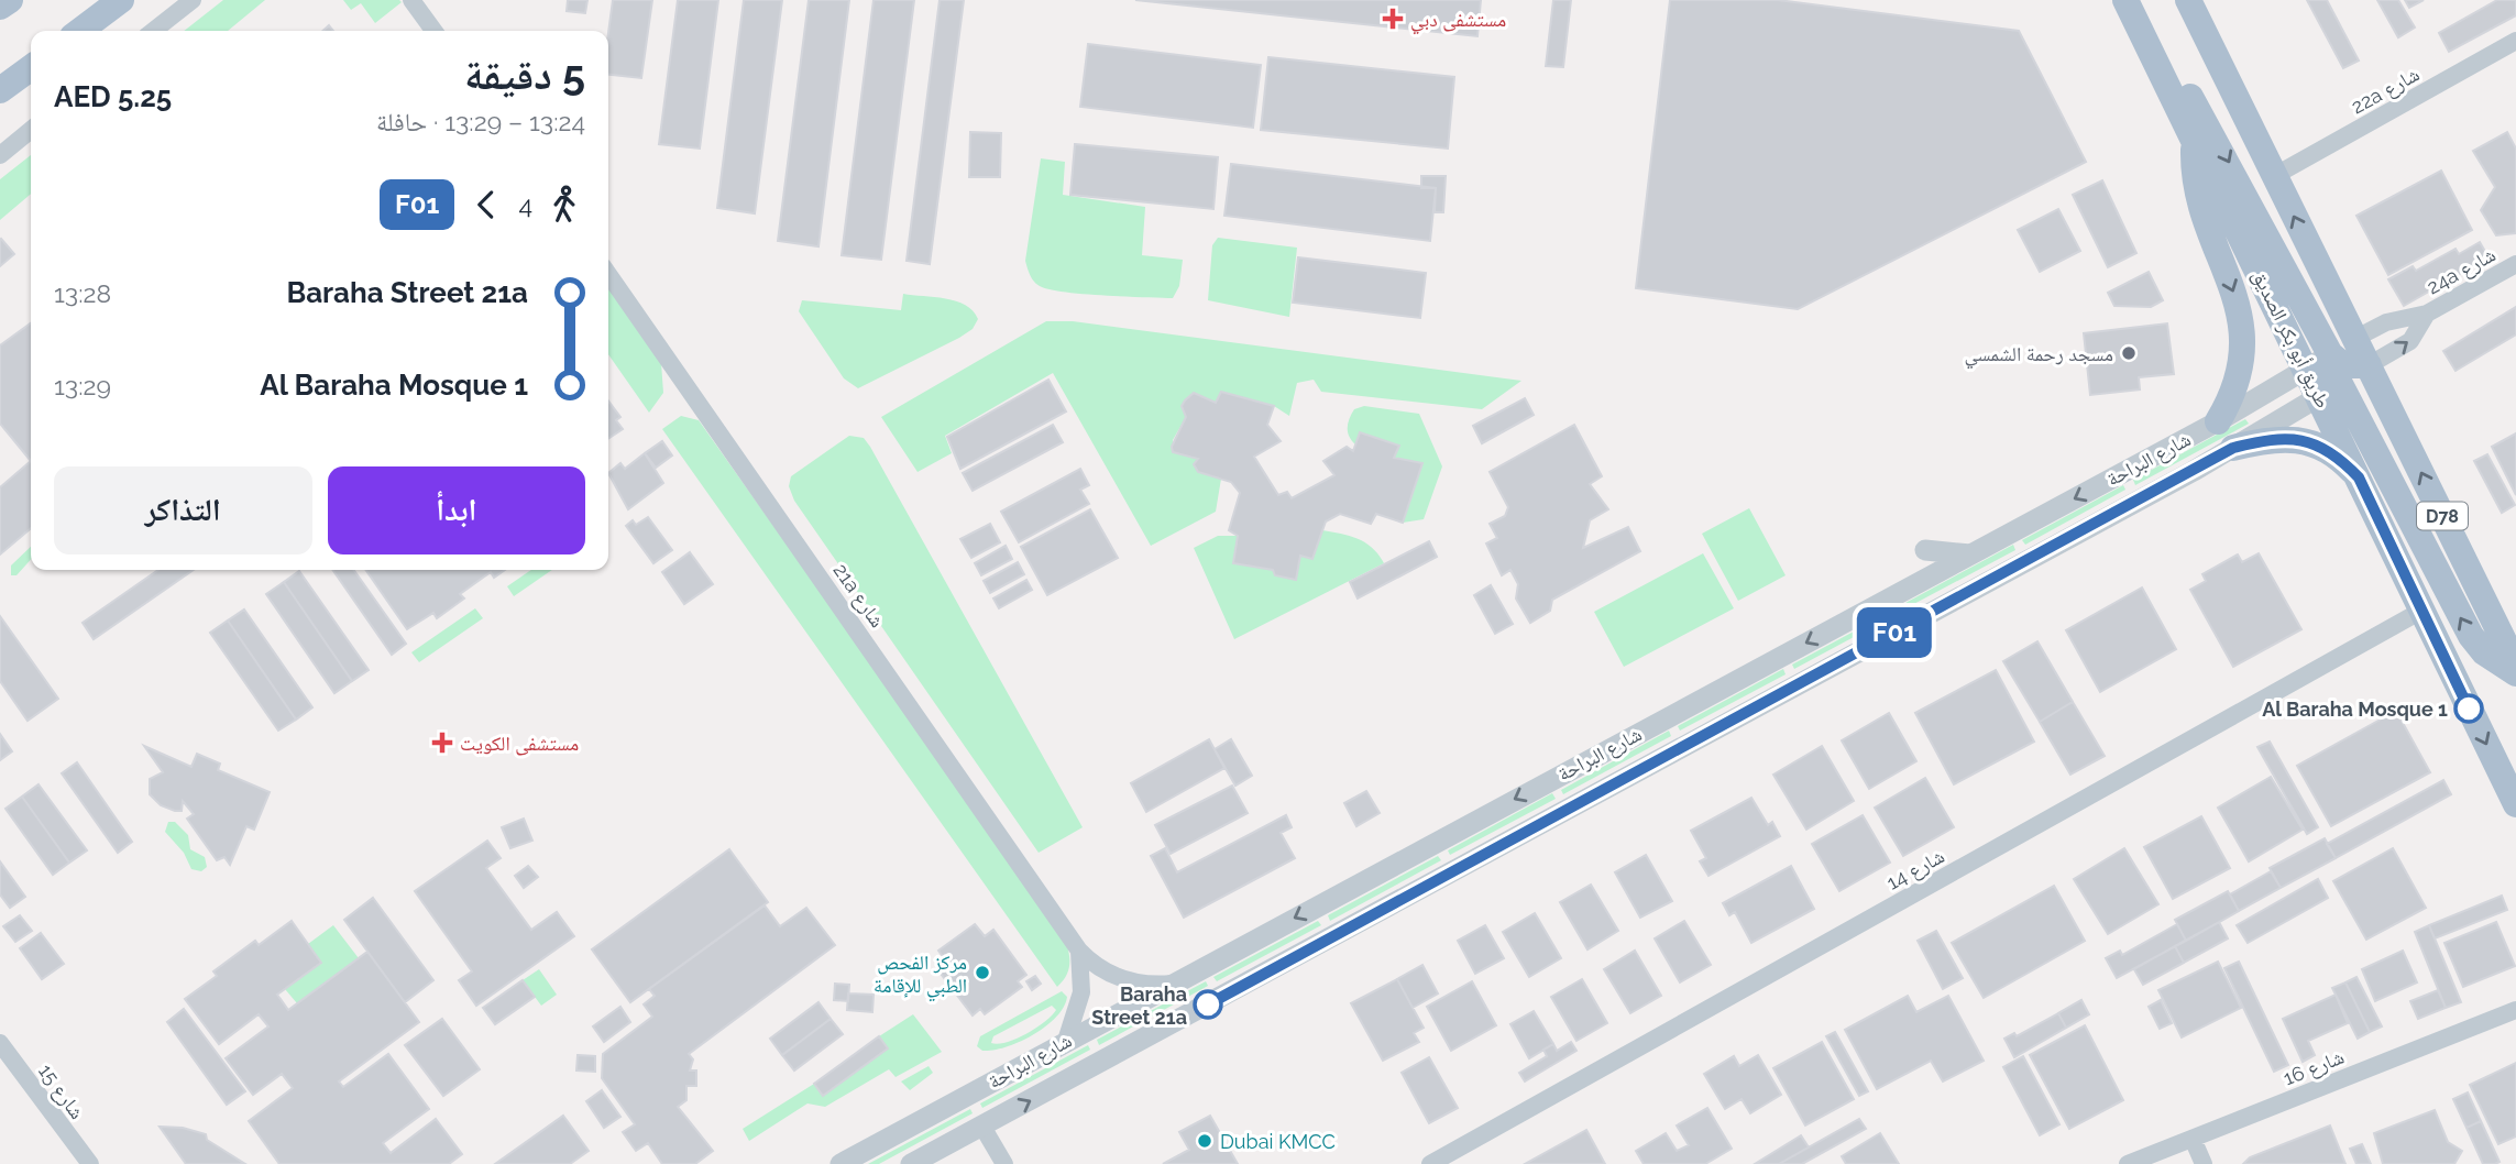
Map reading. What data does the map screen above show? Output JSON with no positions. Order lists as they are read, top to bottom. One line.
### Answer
{"streets":{"main road":["طريق أبو بكر الصديق","D78"],"street":["22a شارع","24a شارع","شارع البراحة","21a شارع","شارع 14","شارع 16","شارع 15"]},"crossings":[["22a شارع","D78"],["24a شارع","شارع البراحة"],["24a شارع","D78"],["طريق أبو بكر الصديق","شارع البراحة"],["طريق أبو بكر الصديق","شارع 14"],["شارع البراحة","D78"],["شارع البراحة","21a شارع"]],"places":{"health":["مستشفى دبي","مستشفى الكويت"],"other":["مسجد رحمة الشمسي","Al Baraha Mosque 1","مركز الفحص الطبي للإقامة","Baraha Street 21a","Dubai KMCC"]},"lines":["bus line F01"],"page":{"on_map":"F01","heading":["5 دقيقة","13:24 – 13:29 · حافلة","AED 5.25"],"legs":["4","F01"],"list":[{"name":"Baraha Street 21a","value":"13:28"},{"name":"Al Baraha Mosque 1","value":"13:29"}],"buttons":["ابدأ","التذاكر"]}}
